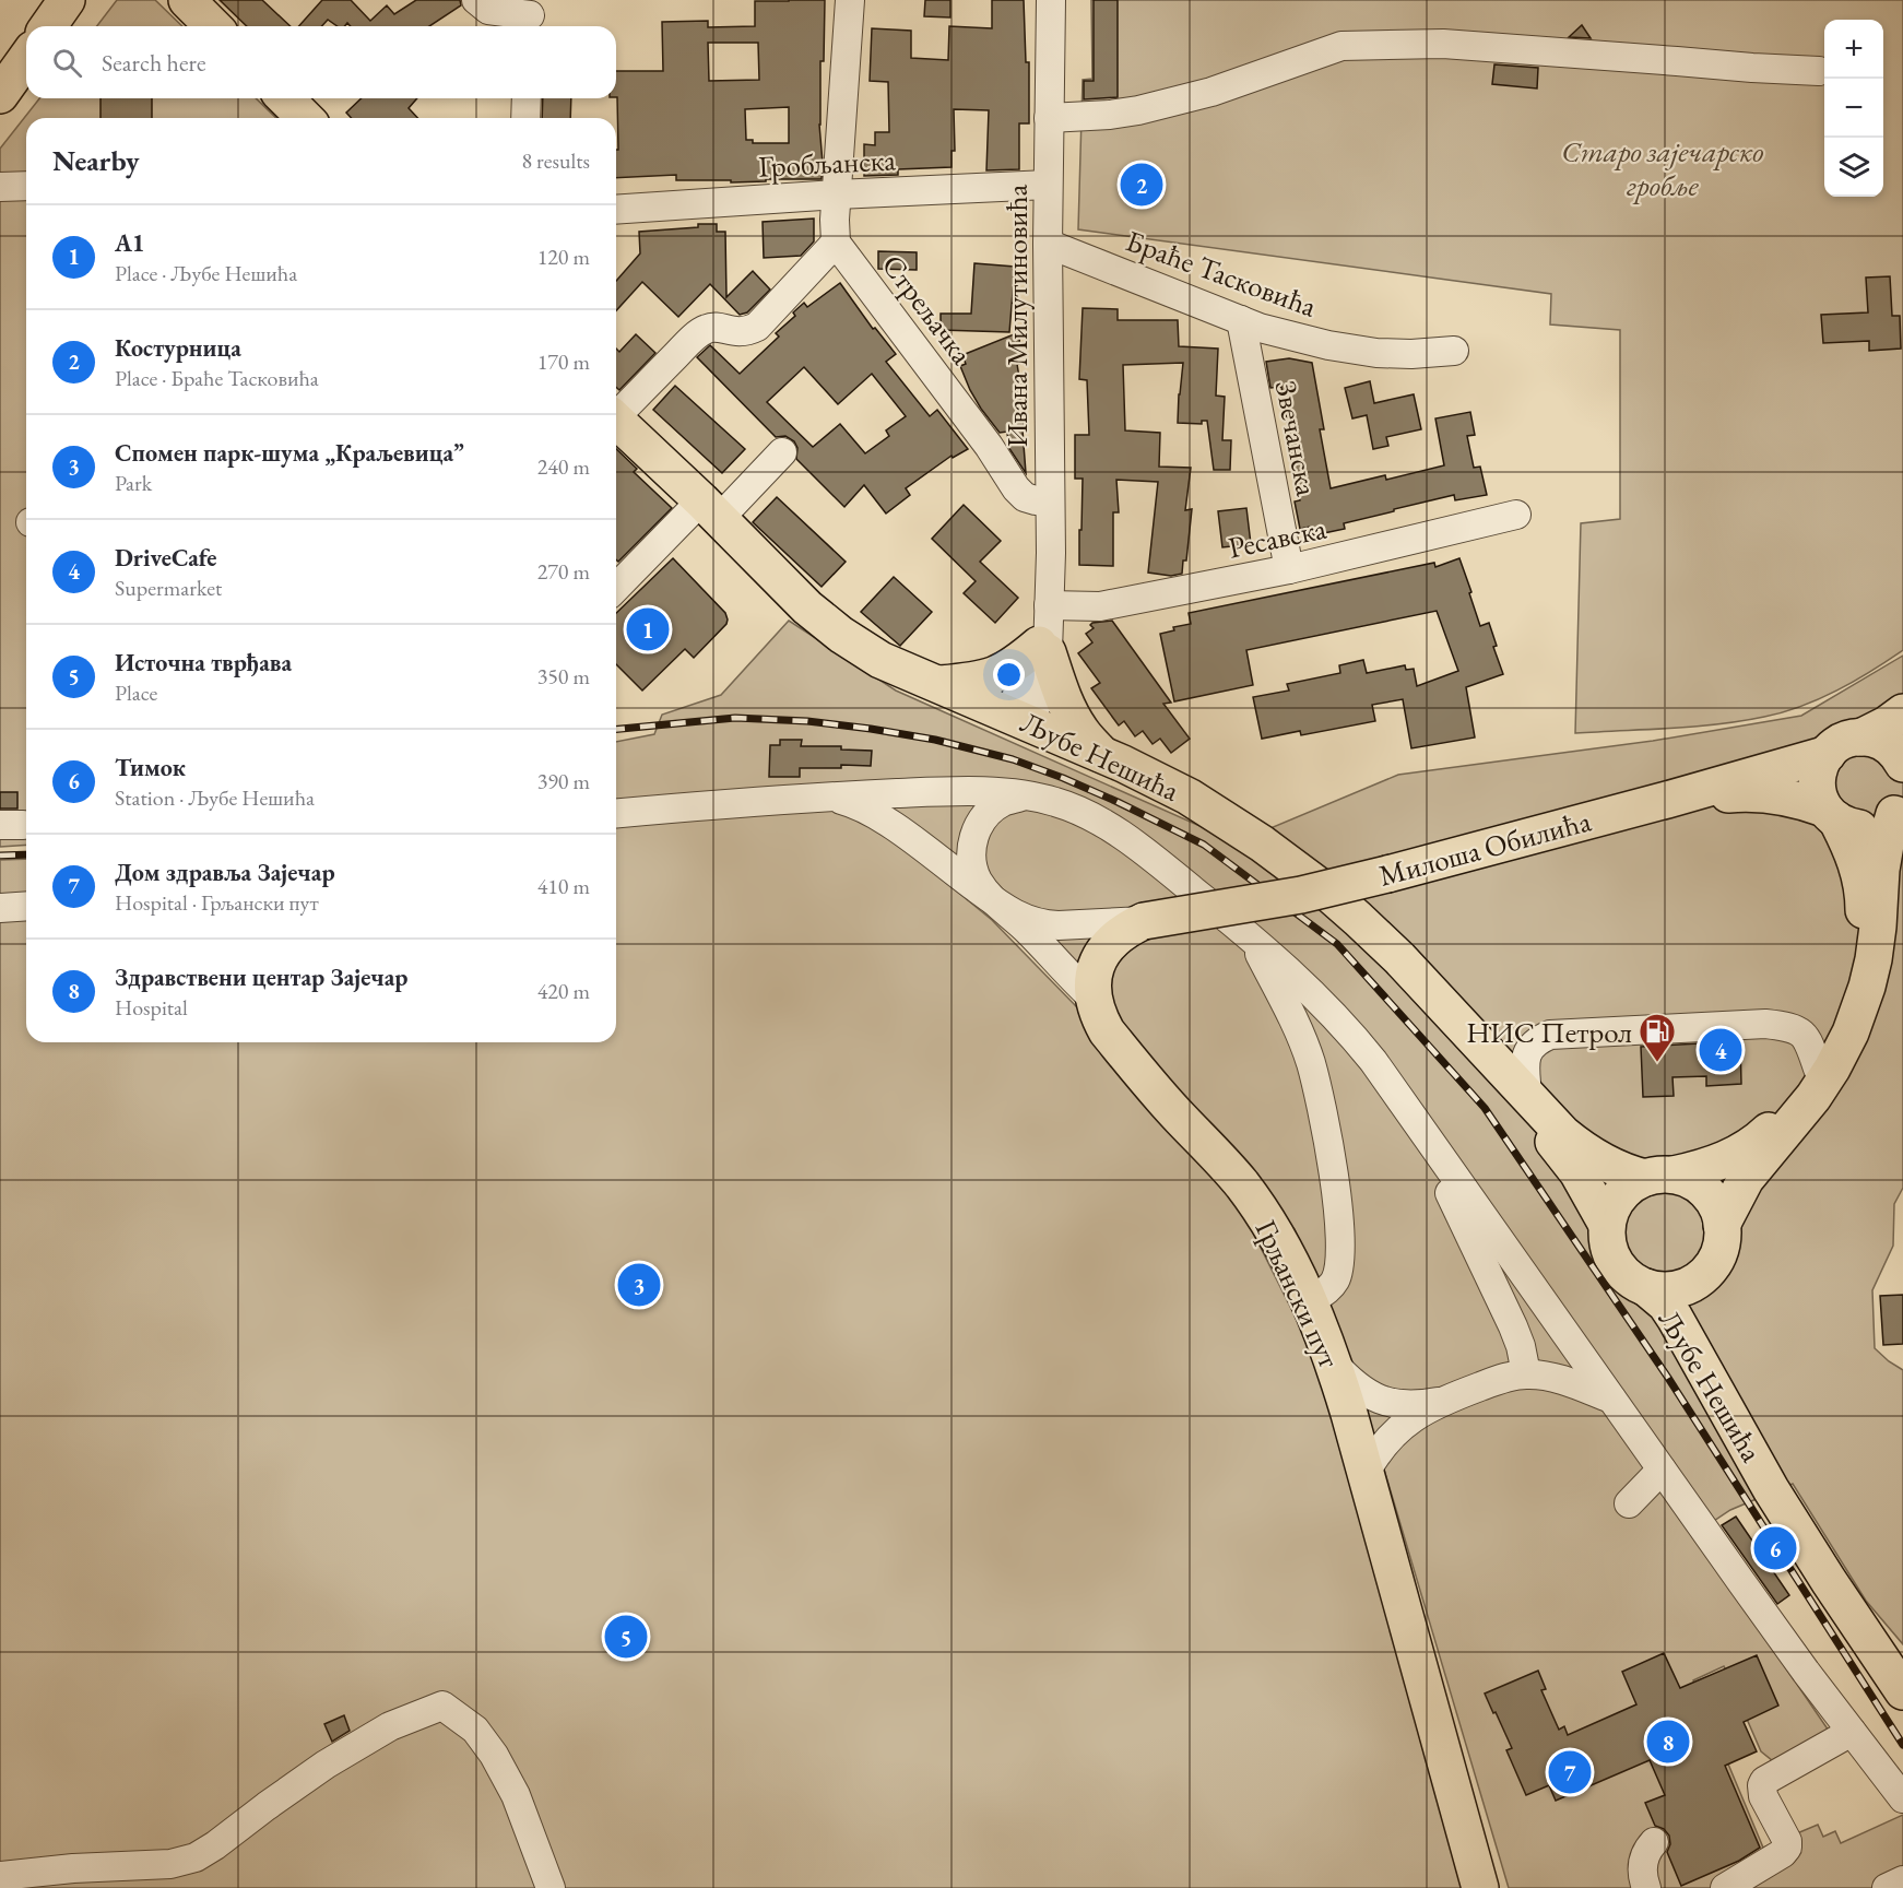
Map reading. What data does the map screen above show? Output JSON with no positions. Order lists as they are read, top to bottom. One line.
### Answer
{"streets":{"main road":["Љубе Нешића","Милоша Обилића","Грљански пут"],"street":["Гробљанска","Браће Тасковића","Стрељачка","Ивана Милутиновића","Звечанска","Ресавска"]},"crossings":[["Гробљанска","Ивана Милутиновића"],["Браће Тасковића","Ивана Милутиновића"],["Браће Тасковића","Звечанска"],["Стрељачка","Ивана Милутиновића"],["Ивана Милутиновића","Ресавска"],["Ивана Милутиновића","Љубе Нешића"],["Звечанска","Ресавска"],["Милоша Обилића","Грљански пут"]],"parks":["Старо зајечарско гробље"],"places":{"fuel station":["НИС Петрол"]},"page":{"map_buttons":["+","−"],"search":"Search here","heading":["Nearby","8 results"],"pins":["2","1","4","3","6","5","8","7"],"list":[{"mark":"1","name":"A1","note":"Place · Љубе Нешића","value":"120 m"},{"mark":"2","name":"Костурница","note":"Place · Браће Тасковића","value":"170 m"},{"mark":"3","name":"Спомен парк-шума „Краљевица”","note":"Park","value":"240 m"},{"mark":"4","name":"DriveCafe","note":"Supermarket","value":"270 m"},{"mark":"5","name":"Источна тврђава","note":"Place","value":"350 m"},{"mark":"6","name":"Тимок","note":"Station · Љубе Нешића","value":"390 m"},{"mark":"7","name":"Дом здравља Зајечар","note":"Hospital · Грљански пут","value":"410 m"},{"mark":"8","name":"Здравствени центар Зајечар","note":"Hospital","value":"420 m"}]}}
